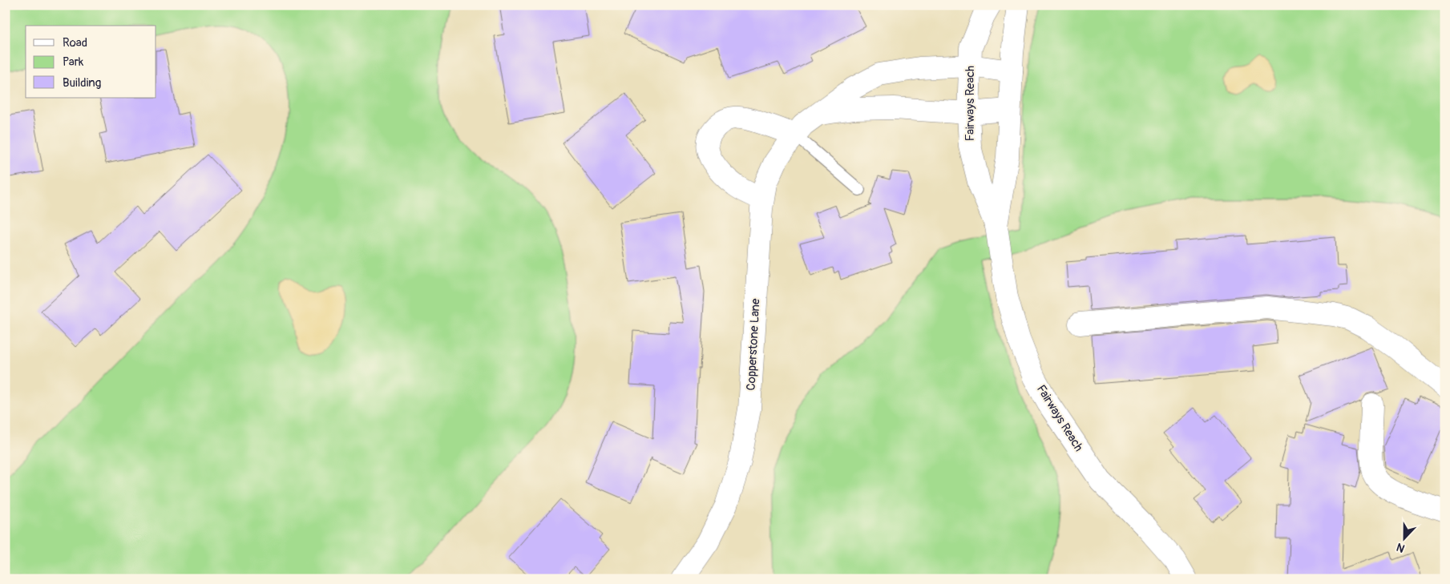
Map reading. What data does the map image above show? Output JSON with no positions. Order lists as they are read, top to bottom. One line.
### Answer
{"streets":{"street":["Fairways Reach","Copperstone Lane"]},"crossings":[["Fairways Reach","Copperstone Lane"]],"legend":["Road","Park","Building"],"north":"bottom"}
